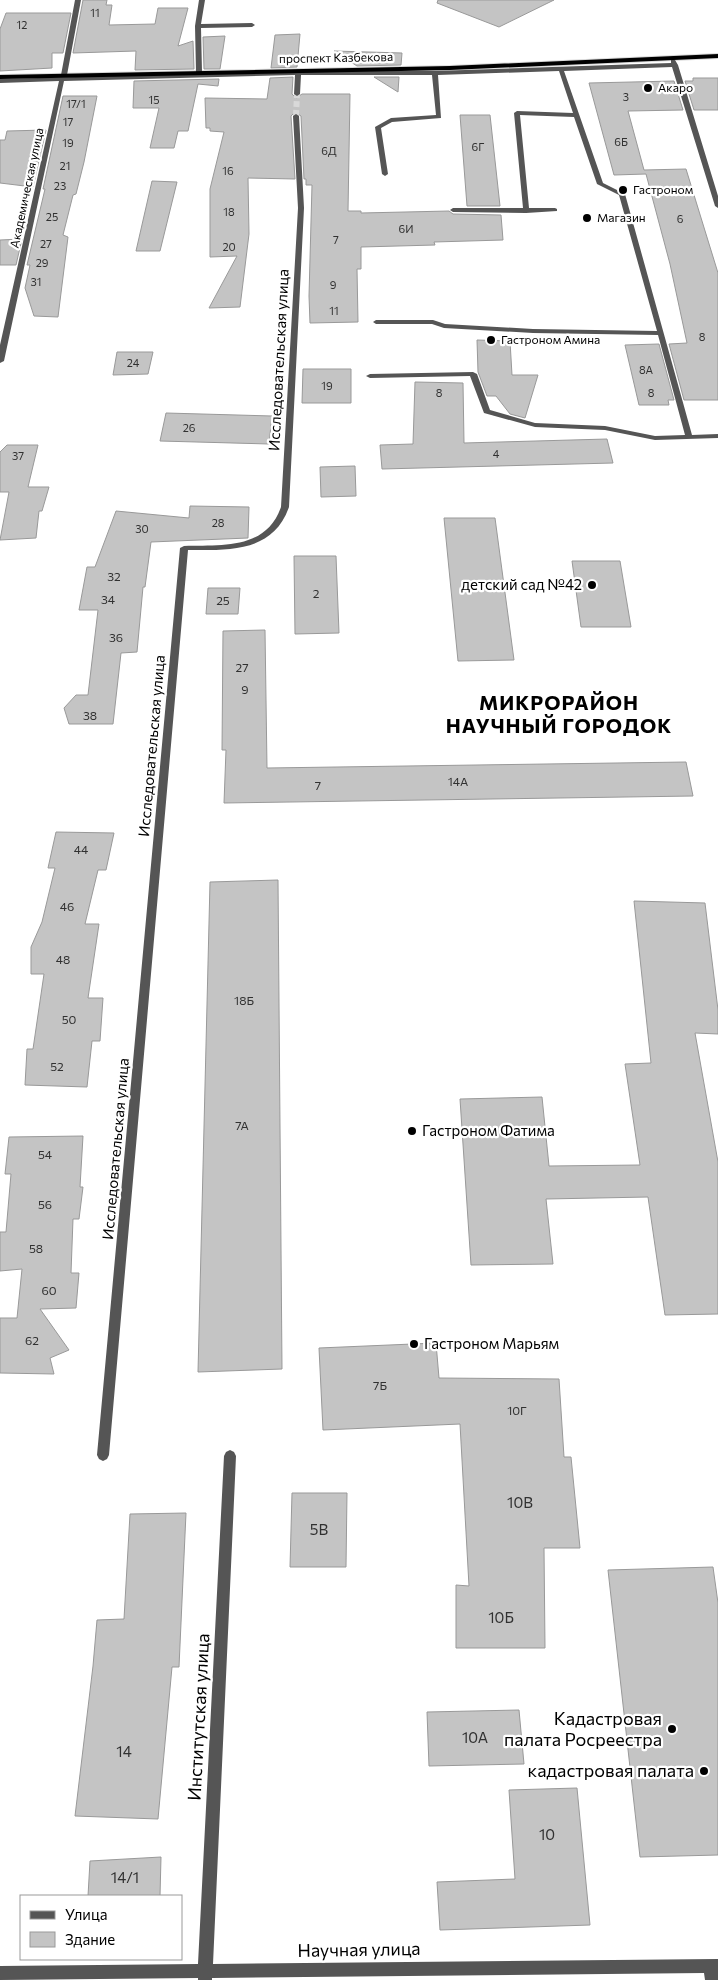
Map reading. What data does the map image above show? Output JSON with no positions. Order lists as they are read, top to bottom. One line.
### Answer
{"streets":{"highway":["проспект Казбекова"],"street":["Академическая улица","Исследовательская улица","Институтская улица","Научная улица"]},"crossings":[["проспект Казбекова","Академическая улица"],["Институтская улица","Научная улица"]],"districts":["МИКРОРАЙОН НАУЧНЫЙ ГОРОДОК"],"places":["Акаро","Гастроном","Магазин","Гастроном Амина","детский сад №42","Гастроном Фатима","Гастроном Марьям","Кадастровая палата Росреестра","кадастровая палата"],"house_numbers":["11","12","3","15","17/1","17","6Б","19","6Г","6Д","21","16","23","18","25","6","6И","7","27","20","29","31","9","11","8","24","8А","19","8","8","26","4","37","28","30","32","2","34","25","36","27","9","38","14А","7","44","46","48","18Б","50","52","7А","54","56","58","60","62","7Б","10Г","10В","5В","10Б","10А","14","10","14/1"],"legend":["Улица","Здание"]}
